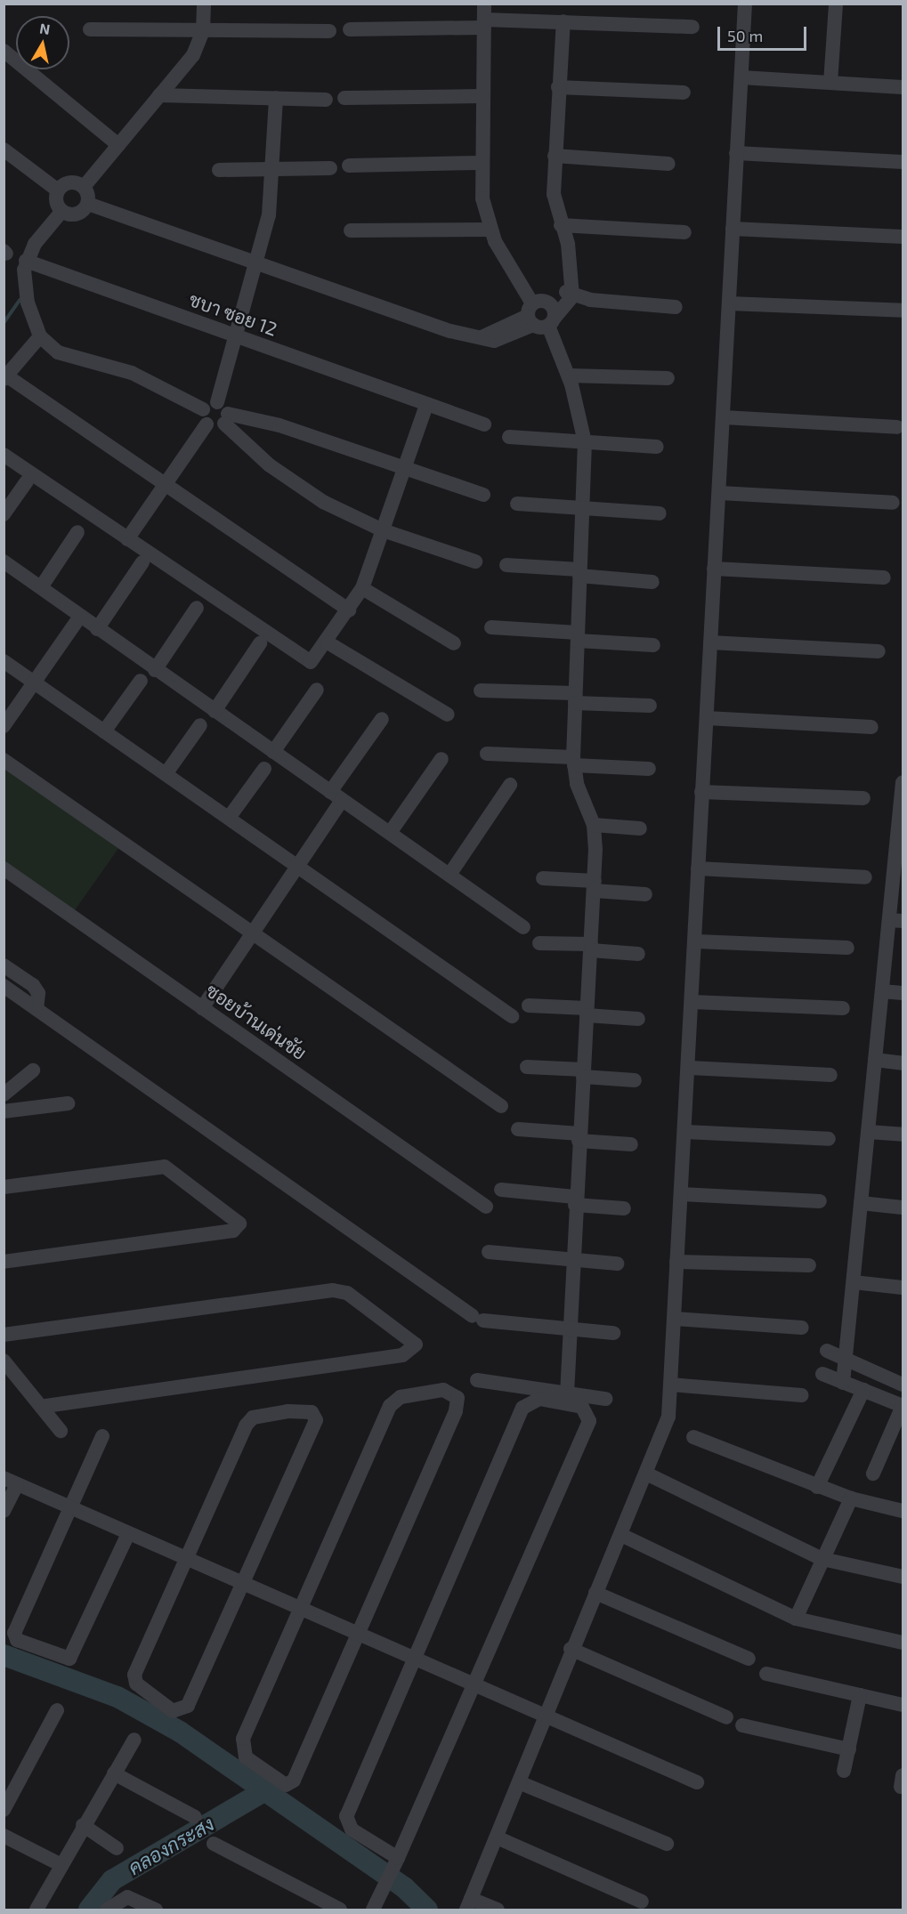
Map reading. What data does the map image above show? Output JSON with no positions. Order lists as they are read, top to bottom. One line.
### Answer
{"streets":{"street":["ชบา ซอย 12","ซอยบ้านเด่นชัย"]},"water":["คลองกระสง"],"scale_bar":"50 m","north":"top"}
